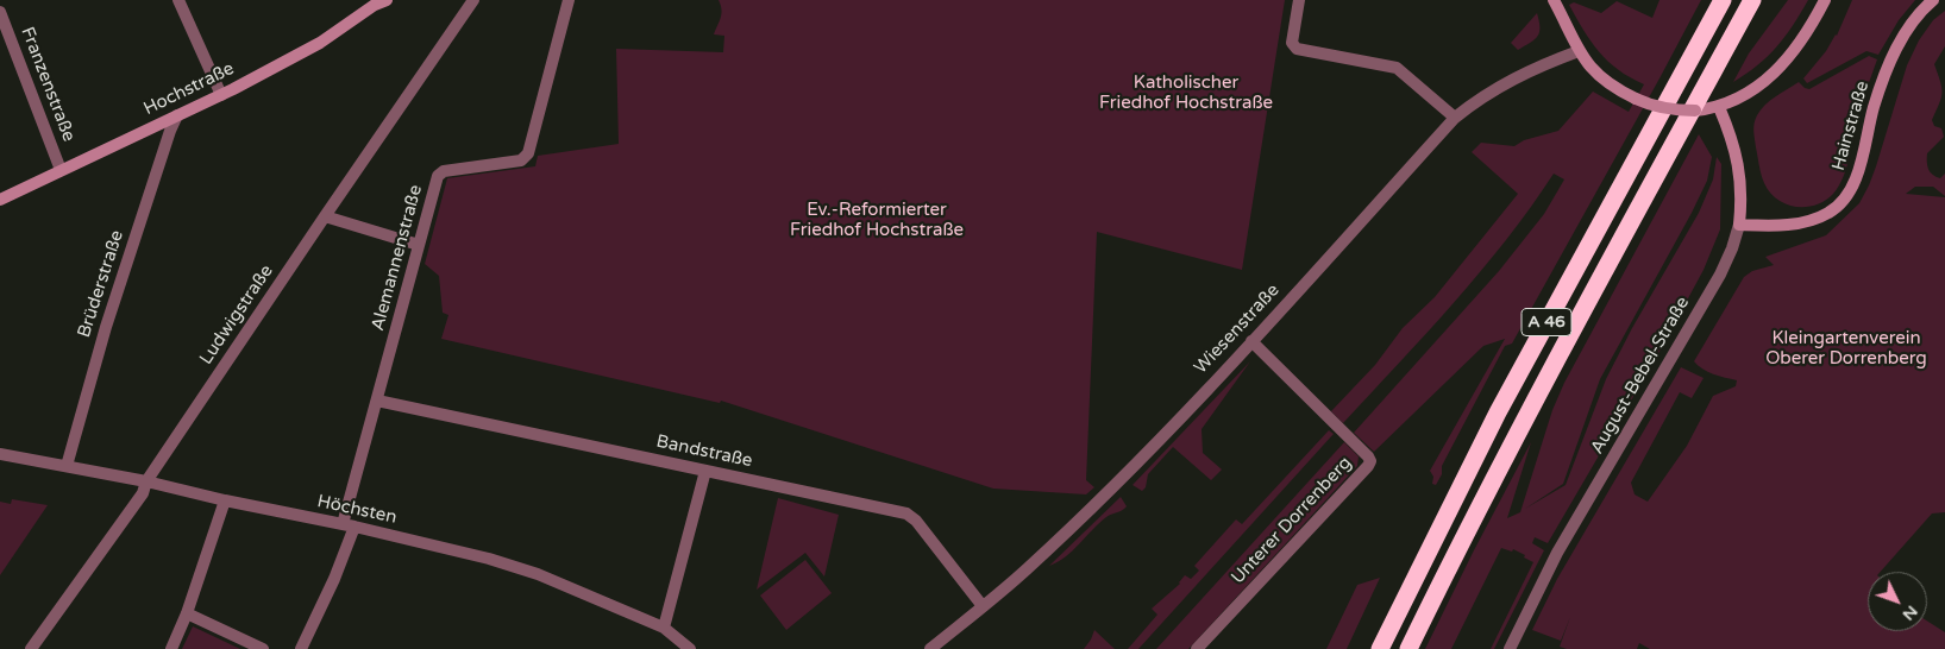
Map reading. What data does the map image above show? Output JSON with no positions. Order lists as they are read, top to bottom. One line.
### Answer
{"streets":{"highway":["A 46"],"main road":["Hochstraße","Hainstraße","August-Bebel-Straße"],"street":["Franzenstraße","Alemannenstraße","Brüderstraße","Ludwigstraße","Wiesenstraße","Bandstraße","Höchsten","Unterer Dorrenberg"]},"crossings":[["Franzenstraße","Hochstraße"],["Hochstraße","Brüderstraße"],["Hainstraße","August-Bebel-Straße"],["Alemannenstraße","Bandstraße"],["Alemannenstraße","Höchsten"],["Brüderstraße","Höchsten"],["Ludwigstraße","Höchsten"],["Wiesenstraße","Bandstraße"],["Wiesenstraße","Unterer Dorrenberg"]],"parks":["Katholischer Friedhof Hochstraße","Ev.-Reformierter Friedhof Hochstraße","Kleingartenverein Oberer Dorrenberg"],"north":"bottom right"}
